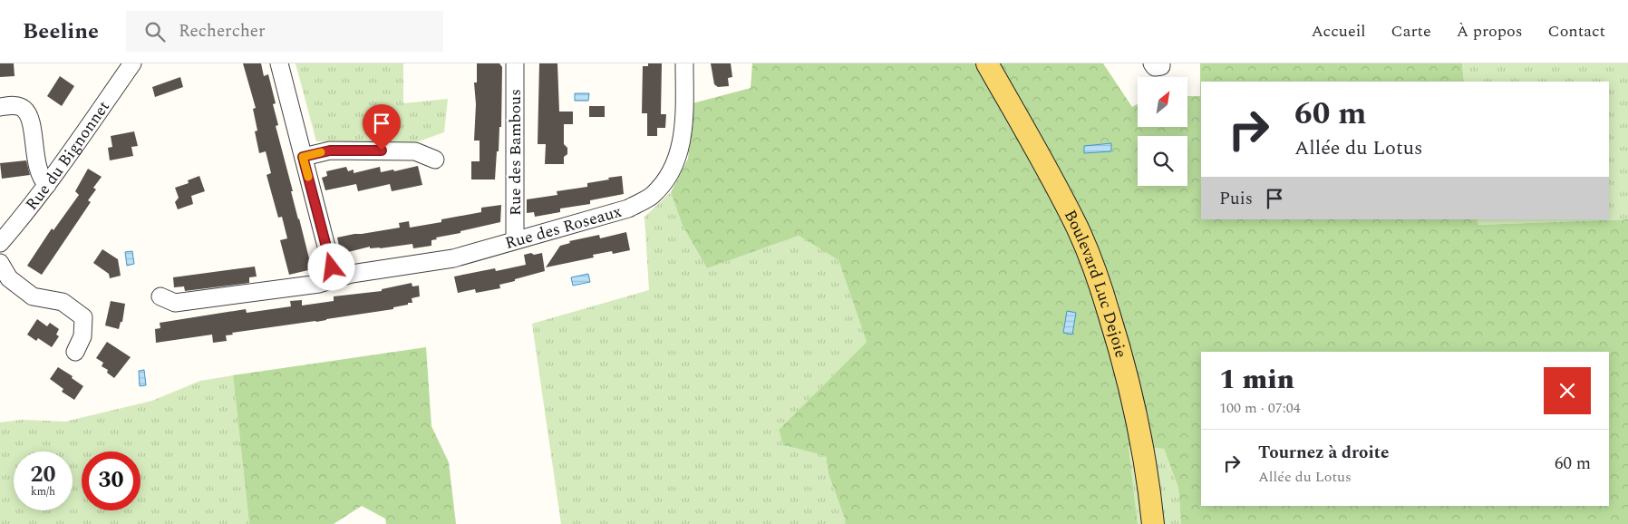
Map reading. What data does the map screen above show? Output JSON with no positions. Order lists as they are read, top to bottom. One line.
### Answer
{"streets":{"main road":["Boulevard Luc Dejoie"],"street":["Rue des Bambous","Rue du Bignonnet","Rue des Roseaux"]},"crossings":[["Rue des Bambous","Rue des Roseaux"]],"north":"top right","page":{"header":"Beeline","search":"Rechercher","nav":["Accueil","Carte","À propos","Contact"],"turn":["60 m","Allée du Lotus"],"then":"Puis","heading":["1 min","100 m · 07:04"],"list":[{"name":"Tournez à droite","note":"Allée du Lotus","value":"60 m"}],"speed":"20 km/h","limit":"30"}}
